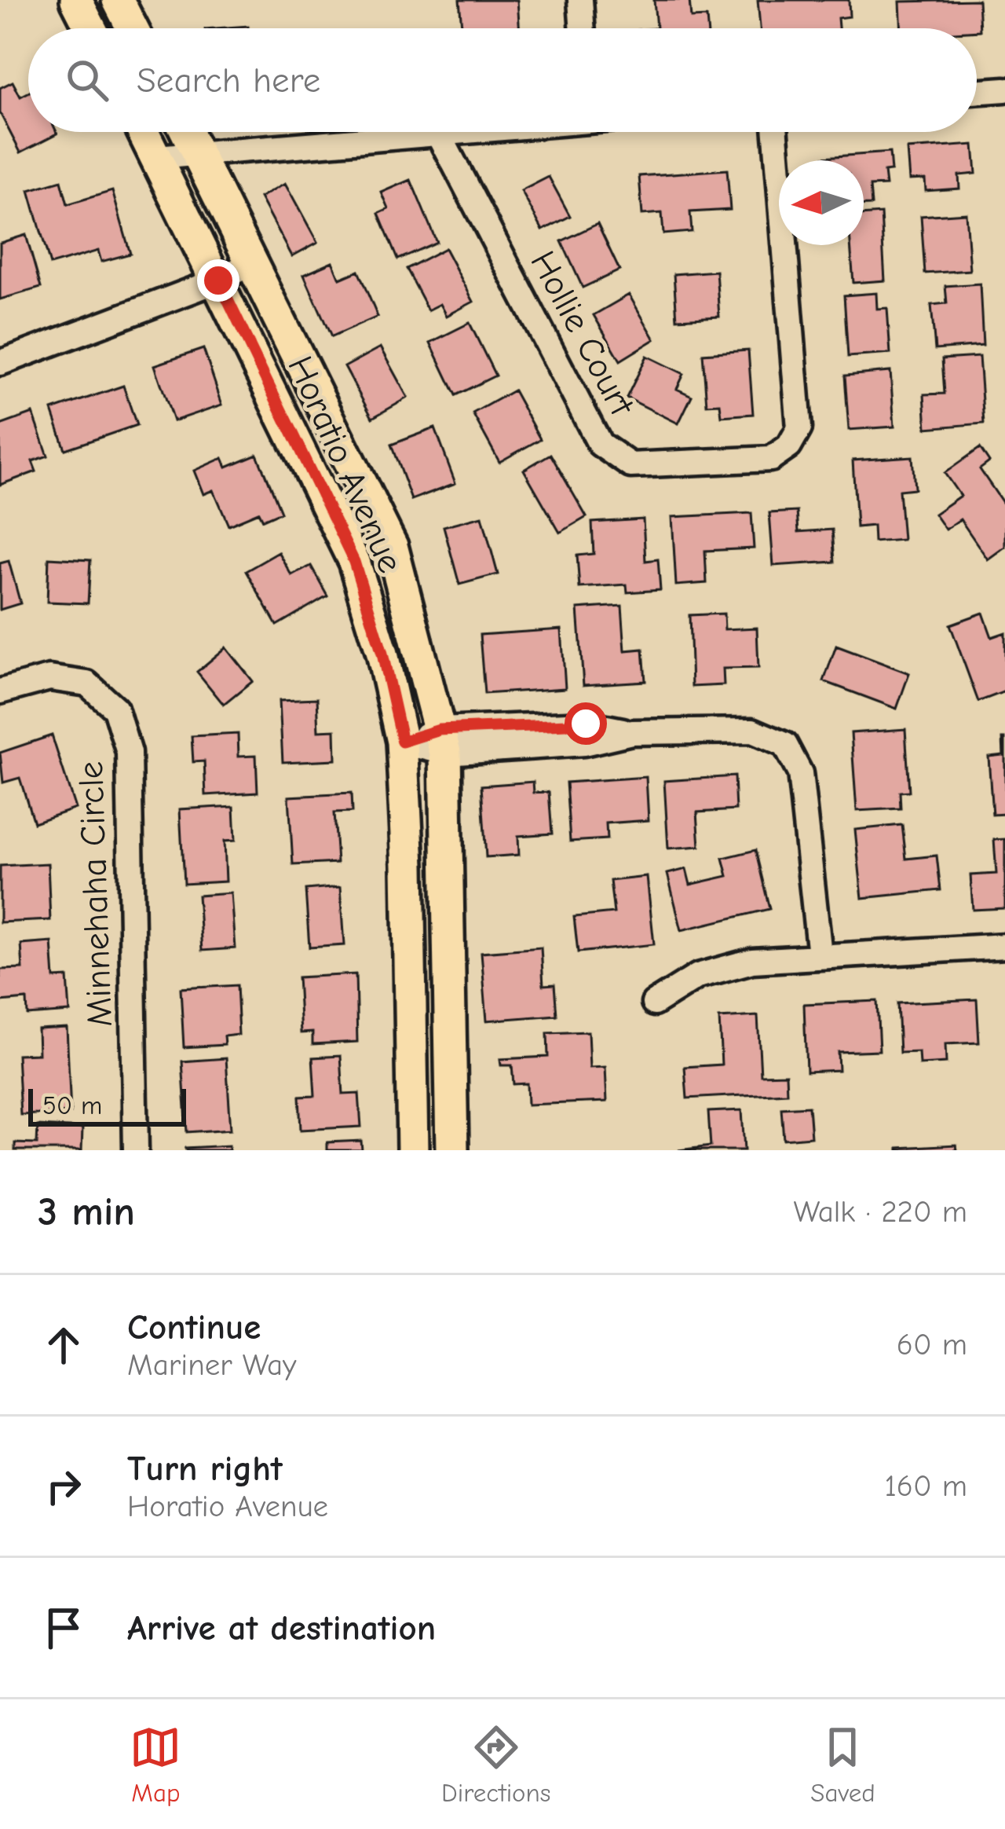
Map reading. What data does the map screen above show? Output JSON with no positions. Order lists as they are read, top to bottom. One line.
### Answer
{"streets":{"main road":["Horatio Avenue"],"street":["Hollie Court","Minnehaha Circle"]},"scale_bar":"50 m","north":"left","page":{"search":"Search here","scale":"50 m","heading":["3 min","Walk · 220 m"],"list":[["Continue","Mariner Way","60 m"],["Turn right","Horatio Avenue","160 m"],"Arrive at destination"],"nav":["Map","Directions","Saved"]}}
